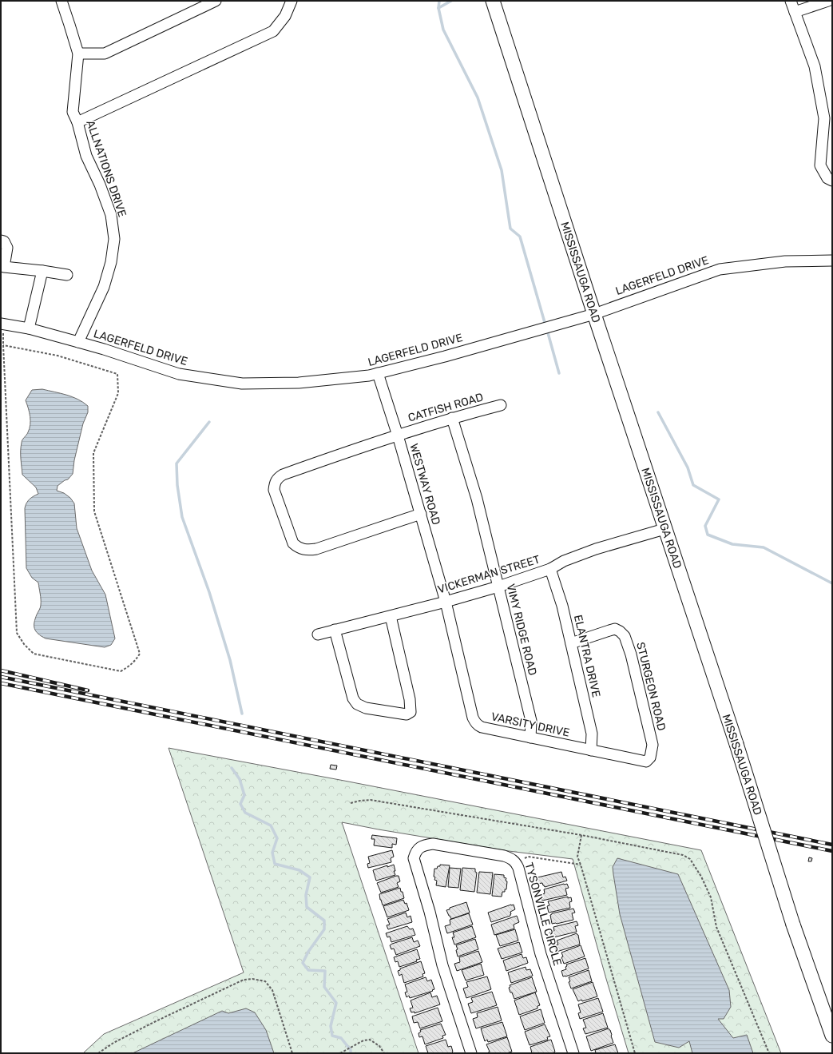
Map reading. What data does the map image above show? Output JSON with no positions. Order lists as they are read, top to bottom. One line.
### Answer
{"streets":{"main road":["MISSISSAUGA ROAD"],"street":["ALLNATIONS DRIVE","LAGERFELD DRIVE","CATFISH ROAD","WESTWAY ROAD","VICKERMAN STREET","VIMY RIDGE ROAD","ELANTRA DRIVE","STURGEON ROAD","VARSITY DRIVE","TYSONVILLE CIRCLE"]},"crossings":[["ALLNATIONS DRIVE","LAGERFELD DRIVE"],["MISSISSAUGA ROAD","LAGERFELD DRIVE"],["MISSISSAUGA ROAD","VICKERMAN STREET"],["LAGERFELD DRIVE","WESTWAY ROAD"],["CATFISH ROAD","WESTWAY ROAD"],["CATFISH ROAD","VIMY RIDGE ROAD"],["WESTWAY ROAD","VICKERMAN STREET"],["WESTWAY ROAD","VARSITY DRIVE"],["VICKERMAN STREET","VIMY RIDGE ROAD"],["VICKERMAN STREET","ELANTRA DRIVE"],["VICKERMAN STREET","VARSITY DRIVE"],["VIMY RIDGE ROAD","VARSITY DRIVE"],["ELANTRA DRIVE","STURGEON ROAD"],["ELANTRA DRIVE","VARSITY DRIVE"],["STURGEON ROAD","VARSITY DRIVE"]]}
